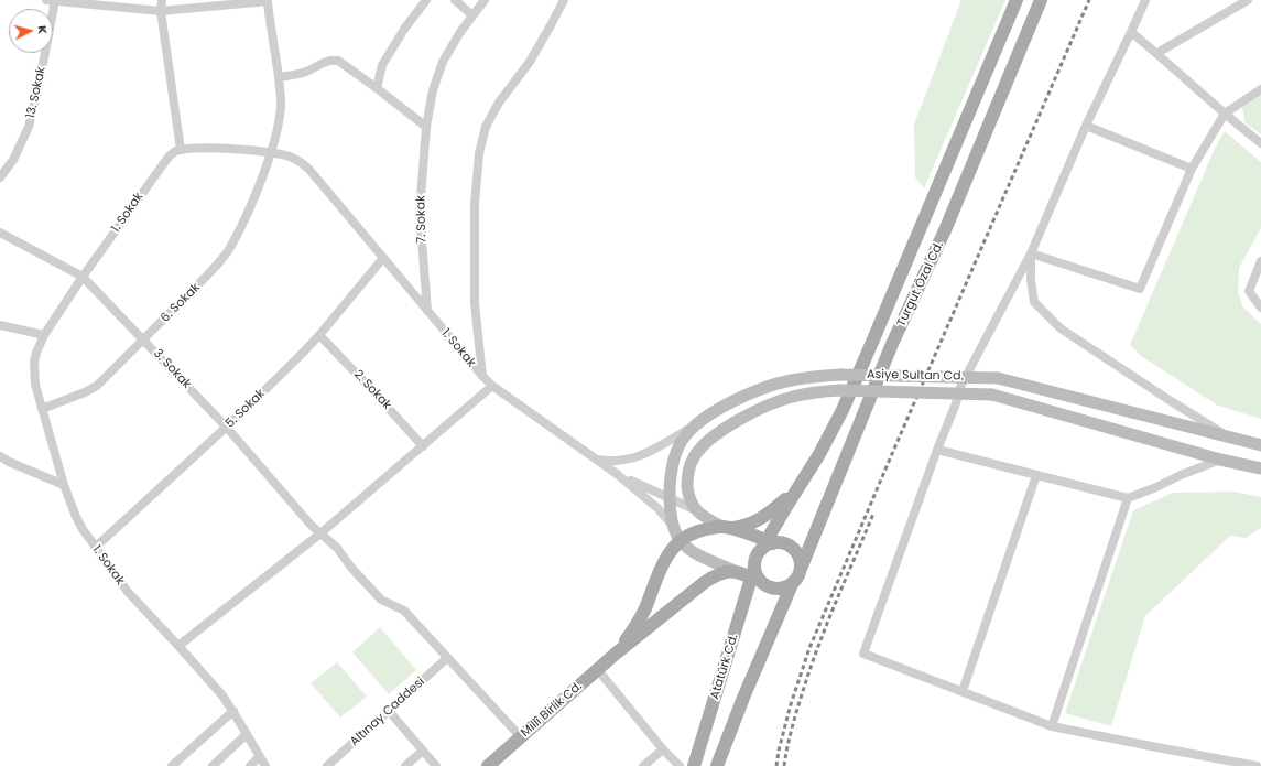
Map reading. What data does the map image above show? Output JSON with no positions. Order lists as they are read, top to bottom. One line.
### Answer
{"streets":{"main road":["Turgut Özal Cd.","Asiye Sultan Cd.","Atatürk Cd.","Millî Birlik Cd."],"street":["13. Sokak","1. Sokak","7. Sokak","6. Sokak","3. Sokak","2. Sokak","5. Sokak","Altınay Caddesi"]},"crossings":[["1. Sokak","7. Sokak"],["1. Sokak","6. Sokak"],["1. Sokak","3. Sokak"],["1. Sokak","5. Sokak"],["Turgut Özal Cd.","Atatürk Cd."],["6. Sokak","3. Sokak"],["3. Sokak","5. Sokak"],["3. Sokak","Millî Birlik Cd."],["3. Sokak","Altınay Caddesi"],["Asiye Sultan Cd.","Millî Birlik Cd."],["2. Sokak","5. Sokak"]],"north":"right"}
